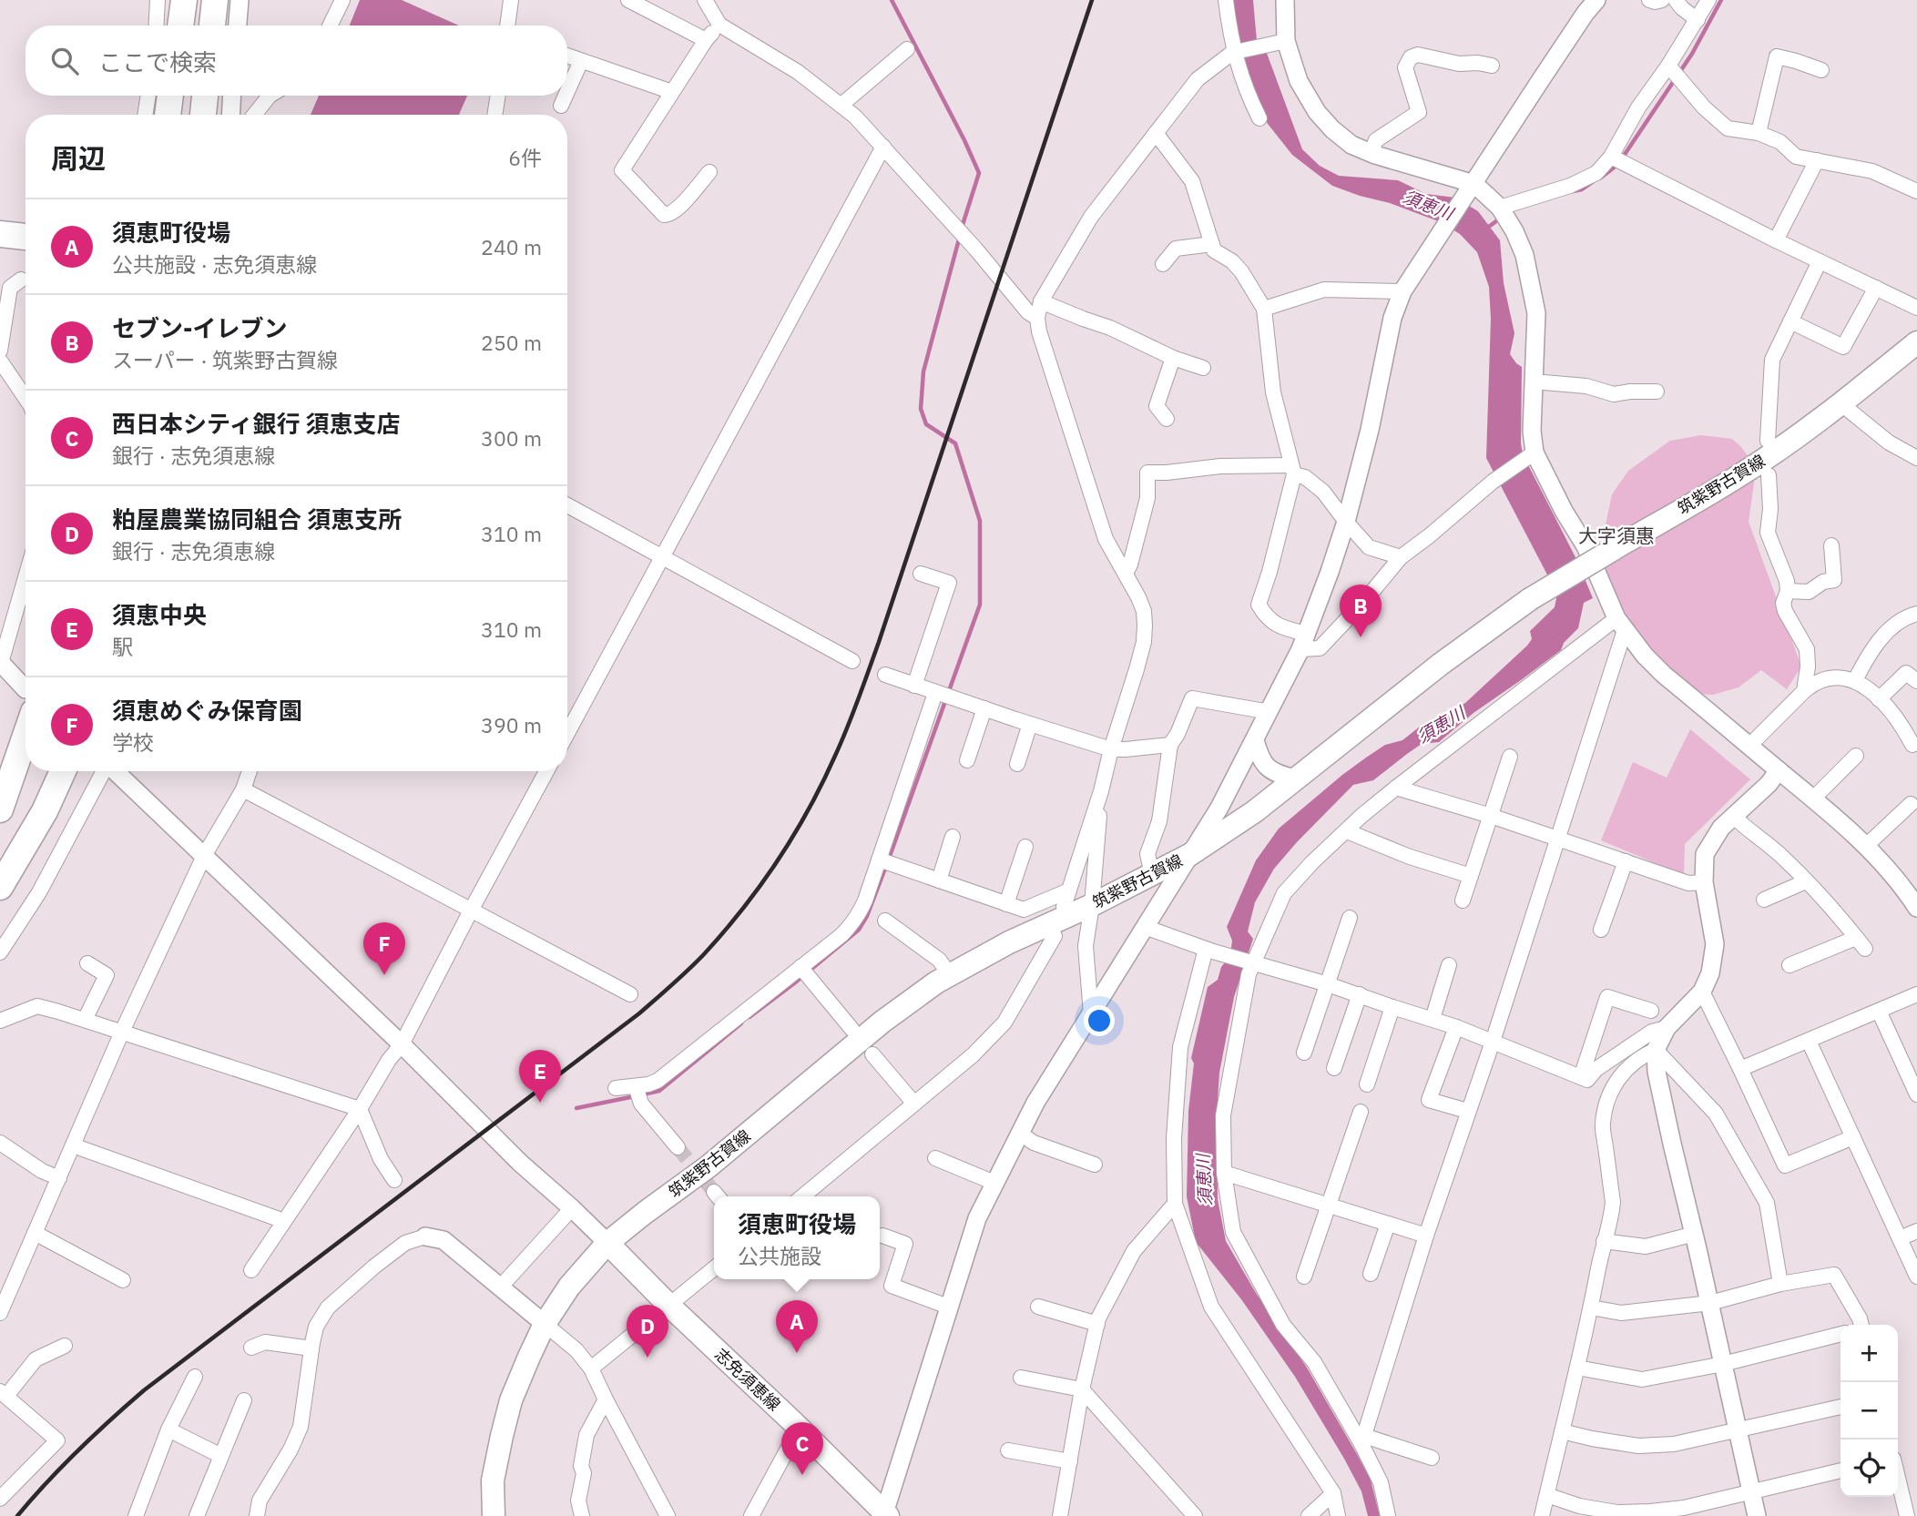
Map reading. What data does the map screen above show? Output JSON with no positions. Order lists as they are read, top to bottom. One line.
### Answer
{"streets":{"main road":["筑紫野古賀線","志免須恵線"]},"crossings":[["筑紫野古賀線","志免須恵線"]],"districts":["大字須惠"],"water":["須恵川"],"page":{"search":"ここで検索","heading":["周辺","6件"],"list":[{"mark":"A","name":"須恵町役場","note":"公共施設 · 志免須恵線","value":"240 m"},{"mark":"B","name":"セブン-イレブン","note":"スーパー · 筑紫野古賀線","value":"250 m"},{"mark":"C","name":"西日本シティ銀行 須恵支店","note":"銀行 · 志免須恵線","value":"300 m"},{"mark":"D","name":"粕屋農業協同組合 須恵支所","note":"銀行 · 志免須恵線","value":"310 m"},{"mark":"E","name":"須恵中央","note":"駅","value":"310 m"},{"mark":"F","name":"須恵めぐみ保育園","note":"学校","value":"390 m"}],"pins":["B","F","E","A","D","C"],"popup":["須恵町役場","公共施設"],"map_buttons":["+","−"]}}
